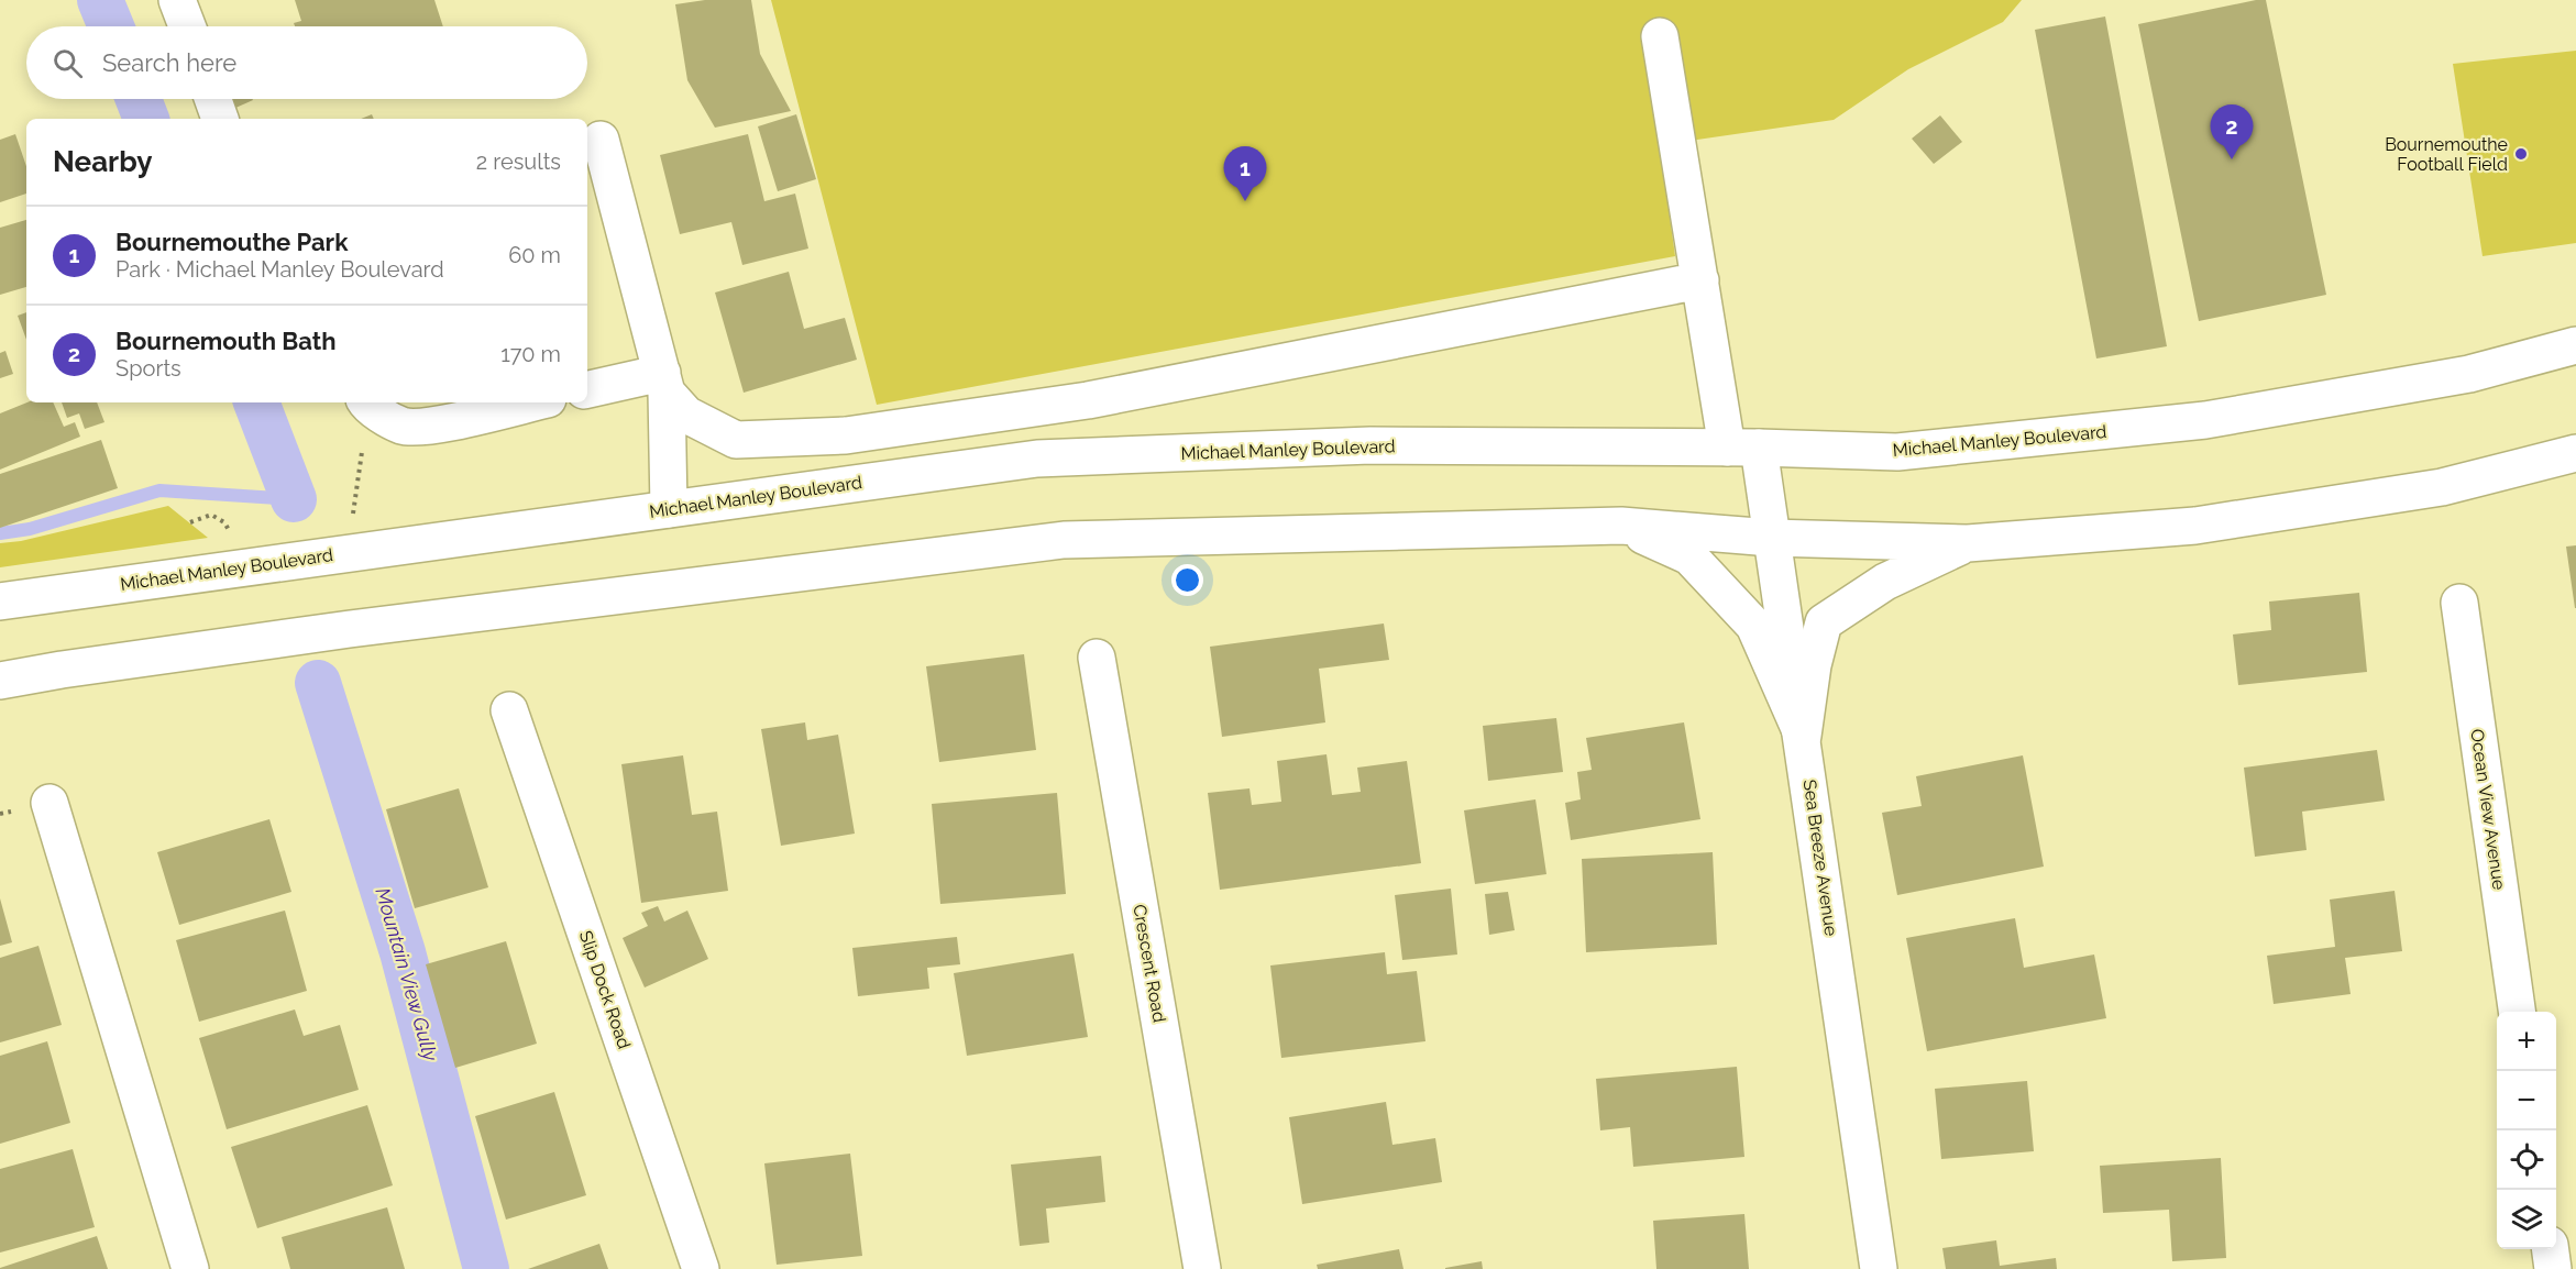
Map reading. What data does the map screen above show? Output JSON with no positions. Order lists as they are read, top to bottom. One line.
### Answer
{"streets":{"main road":["Michael Manley Boulevard","Ocean View Avenue","Sea Breeze Avenue","Crescent Road","Slip Dock Road"]},"crossings":[["Michael Manley Boulevard","Sea Breeze Avenue"]],"water":["Mountain View Gully"],"places":["Bournemouthe Football Field"],"page":{"search":"Search here","pins":["2","1"],"heading":["Nearby","2 results"],"list":[{"mark":"1","name":"Bournemouthe Park","note":"Park · Michael Manley Boulevard","value":"60 m"},{"mark":"2","name":"Bournemouth Bath","note":"Sports","value":"170 m"}],"map_buttons":["+","−"]}}
